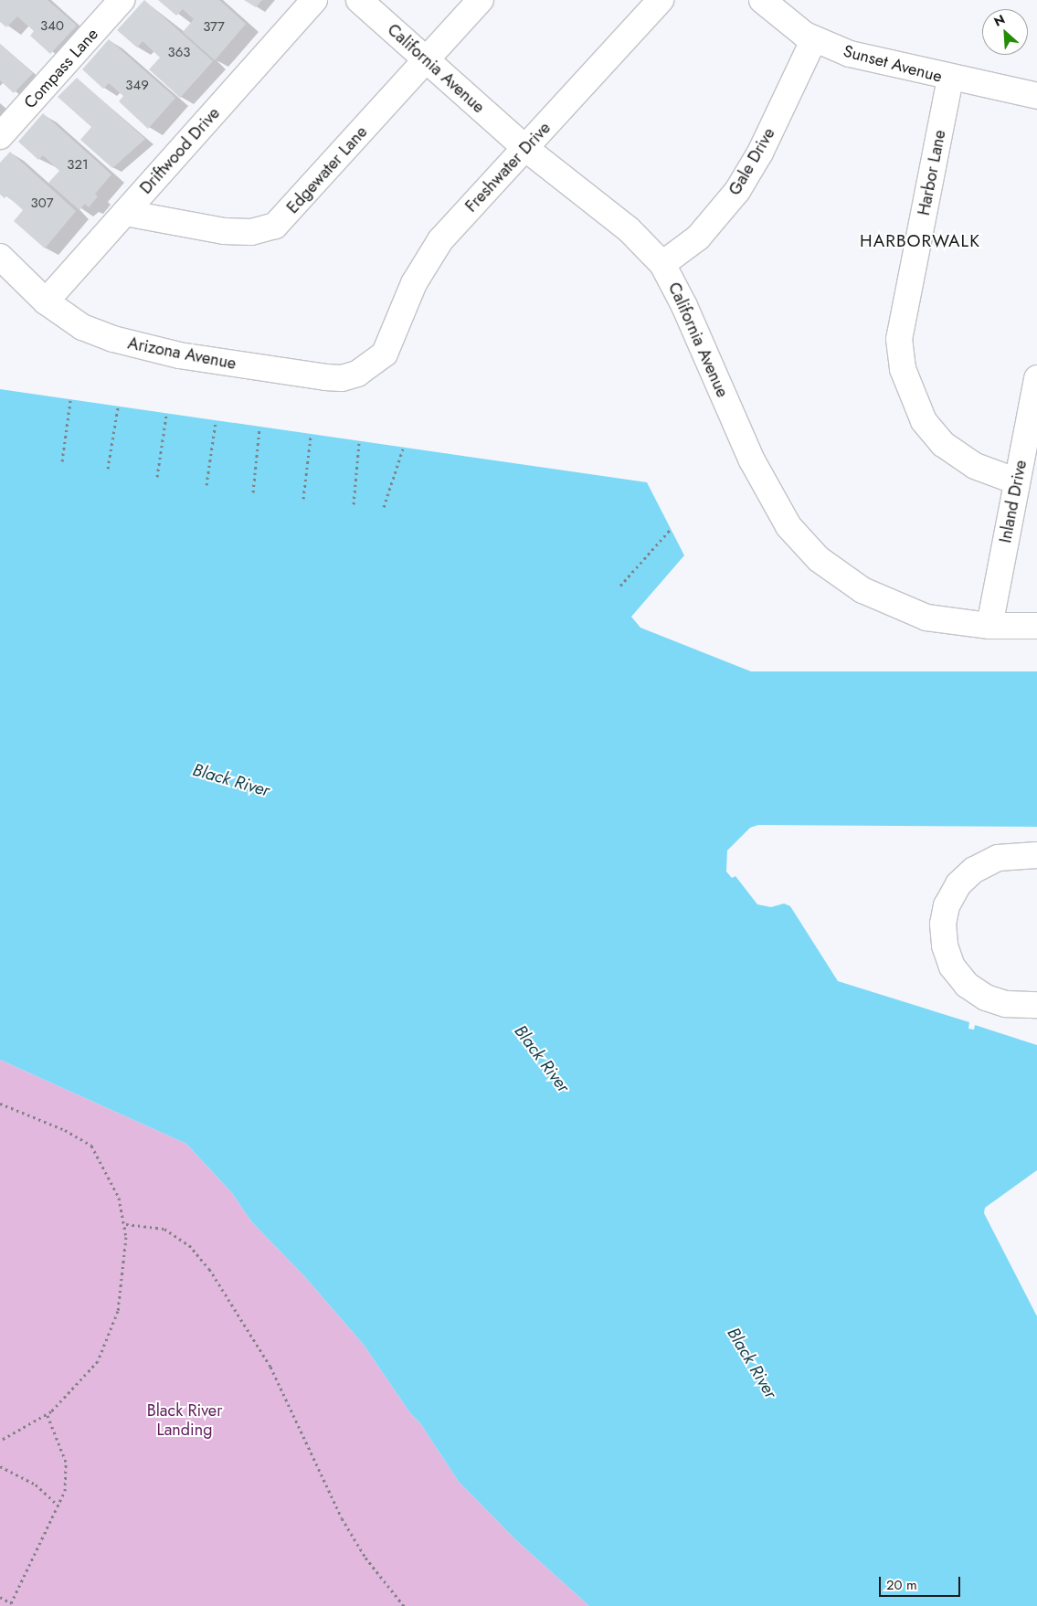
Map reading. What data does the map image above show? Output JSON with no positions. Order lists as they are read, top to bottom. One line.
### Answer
{"streets":{"street":["Sunset Avenue","Compass Lane","California Avenue","Driftwood Drive","Gale Drive","Freshwater Drive","Edgewater Lane","Harbor Lane","Arizona Avenue","Inland Drive"]},"crossings":[["Sunset Avenue","Gale Drive"],["Sunset Avenue","Harbor Lane"],["California Avenue","Gale Drive"],["California Avenue","Freshwater Drive"],["California Avenue","Edgewater Lane"],["California Avenue","Inland Drive"],["Driftwood Drive","Edgewater Lane"],["Driftwood Drive","Arizona Avenue"],["Freshwater Drive","Arizona Avenue"],["Harbor Lane","Inland Drive"]],"districts":["HARBORWALK"],"water":["Black River"],"parks":["Black River Landing"],"house_numbers":["340","377","363","349","321","307"],"scale_bar":"20 m","north":"top left"}
